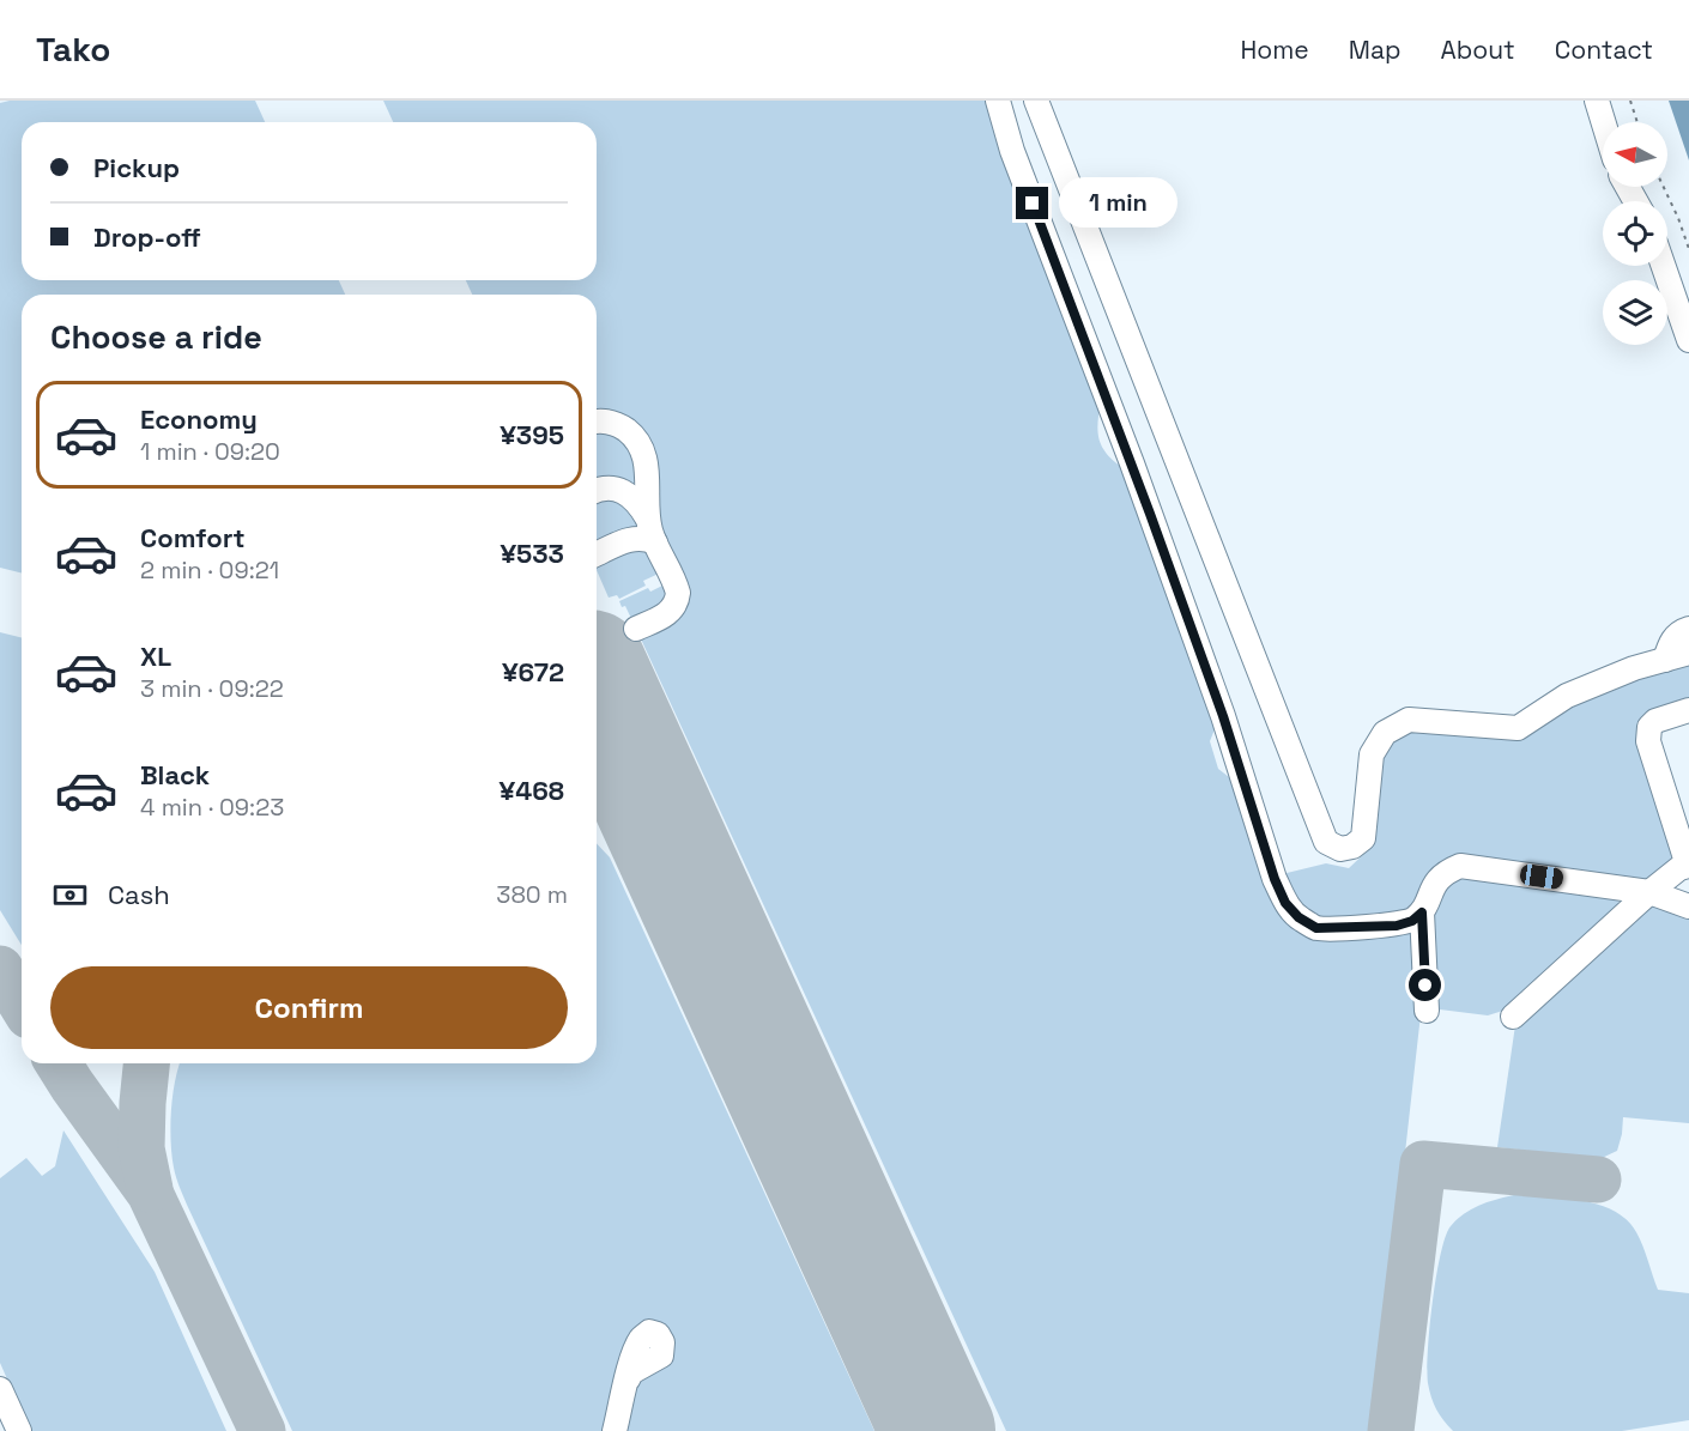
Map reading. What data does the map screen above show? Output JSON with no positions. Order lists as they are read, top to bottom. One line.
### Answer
{"north":"left","page":{"header":"Tako","nav":["Home","Map","About","Contact"],"banner":["Pickup","Drop-off"],"bubble":"1 min","heading":"Choose a ride","list":[{"name":"Economy","note":"1 min · 09:20","value":"¥395"},{"name":"Comfort","note":"2 min · 09:21","value":"¥533"},{"name":"XL","note":"3 min · 09:22","value":"¥672"},{"name":"Black","note":"4 min · 09:23","value":"¥468"}],"pay":["Cash","380 m"],"buttons":"Confirm"}}
